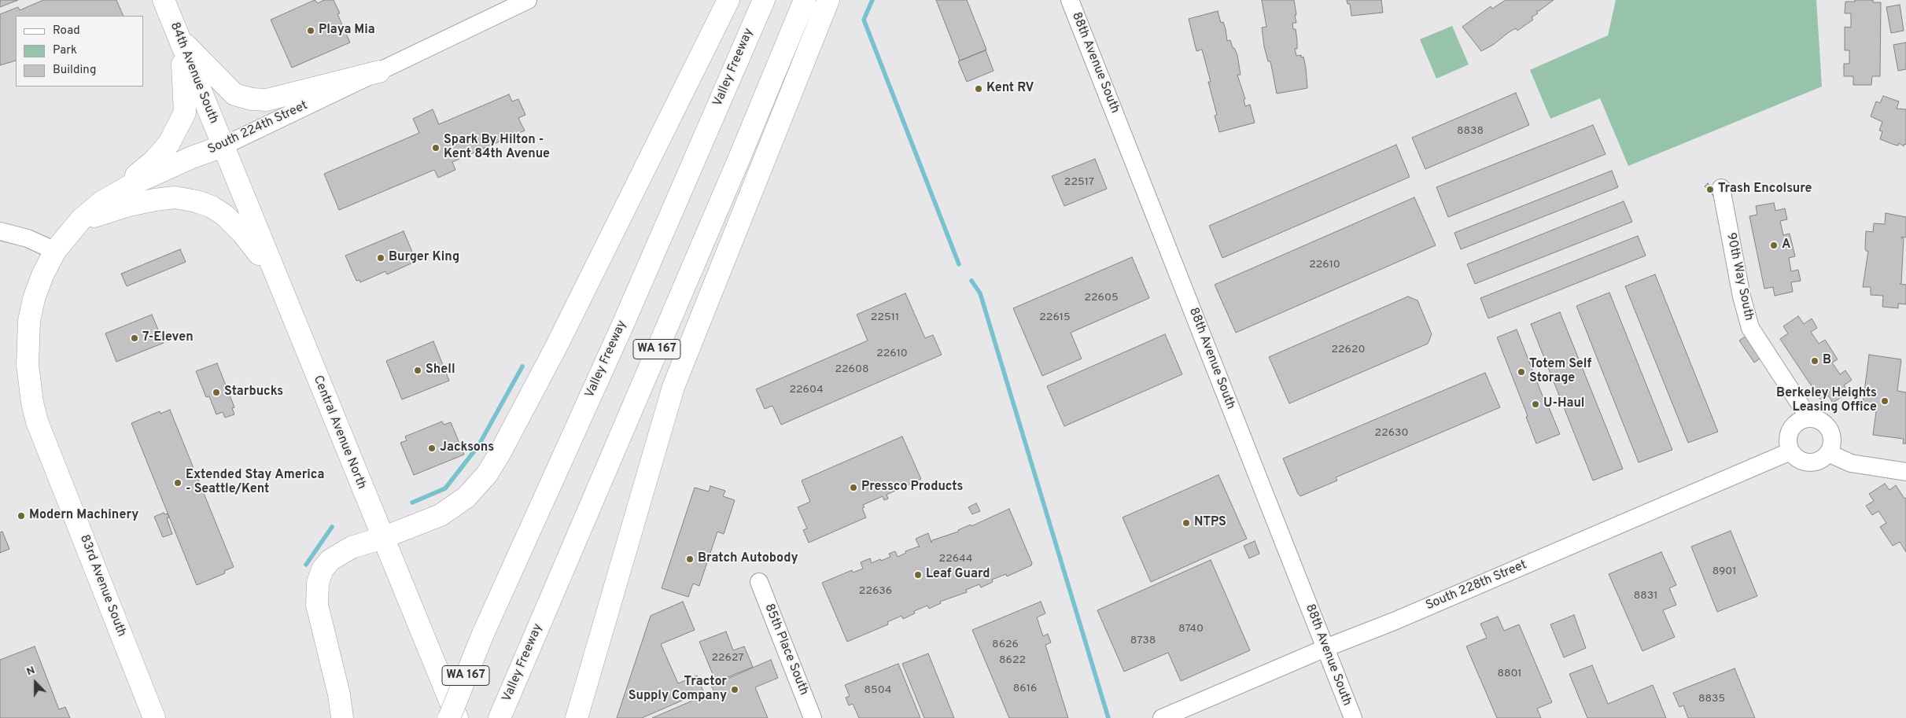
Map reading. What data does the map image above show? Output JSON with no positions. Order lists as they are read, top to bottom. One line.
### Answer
{"streets":{"main road":["Valley Freeway","84th Avenue South","South 224th Street","WA 167","Central Avenue North","83rd Avenue South"],"street":["88th Avenue South","90th Way South","South 228th Street","85th Place South"]},"crossings":[["88th Avenue South","South 228th Street"],["84th Avenue South","South 224th Street"],["84th Avenue South","Central Avenue North"],["South 224th Street","Central Avenue North"],["South 224th Street","83rd Avenue South"],["90th Way South","South 228th Street"]],"places":["Playa Mia","Kent RV","Spark By Hilton - Kent 84th Avenue","Trash Encolsure","A","Burger King","7-Eleven","B","Shell","Totem Self Storage","Starbucks","Berkeley Heights Leasing Office","U-Haul","Jacksons","Extended Stay America - Seattle/Kent","Pressco Products","Modern Machinery","NTPS","Bratch Autobody","Leaf Guard","Tractor Supply Company"],"house_numbers":["8838","22517","22610","22605","22511","22615","22620","22610","22608","22604","22630","22644","8901","22636","8831","8740","8738","8626","22627","8622","8801","8616","8504","8835"],"legend":["Road","Park","Building"],"north":"top"}
